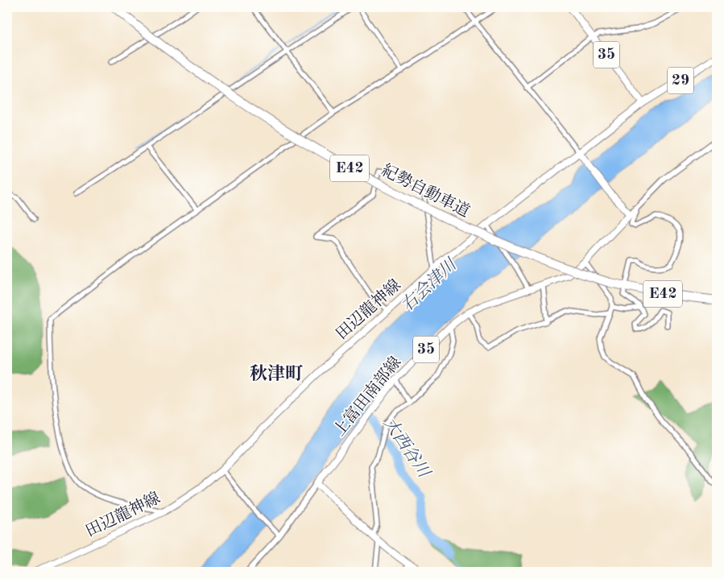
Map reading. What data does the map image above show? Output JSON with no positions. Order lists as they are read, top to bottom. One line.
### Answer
{"streets":{"highway":["E42","紀勢自動車道"],"main road":["35","29","田辺龍神線","上富田南部線"]},"crossings":[["35","田辺龍神線"]],"districts":["秋津町"],"water":["右会津川","大西谷川"]}
